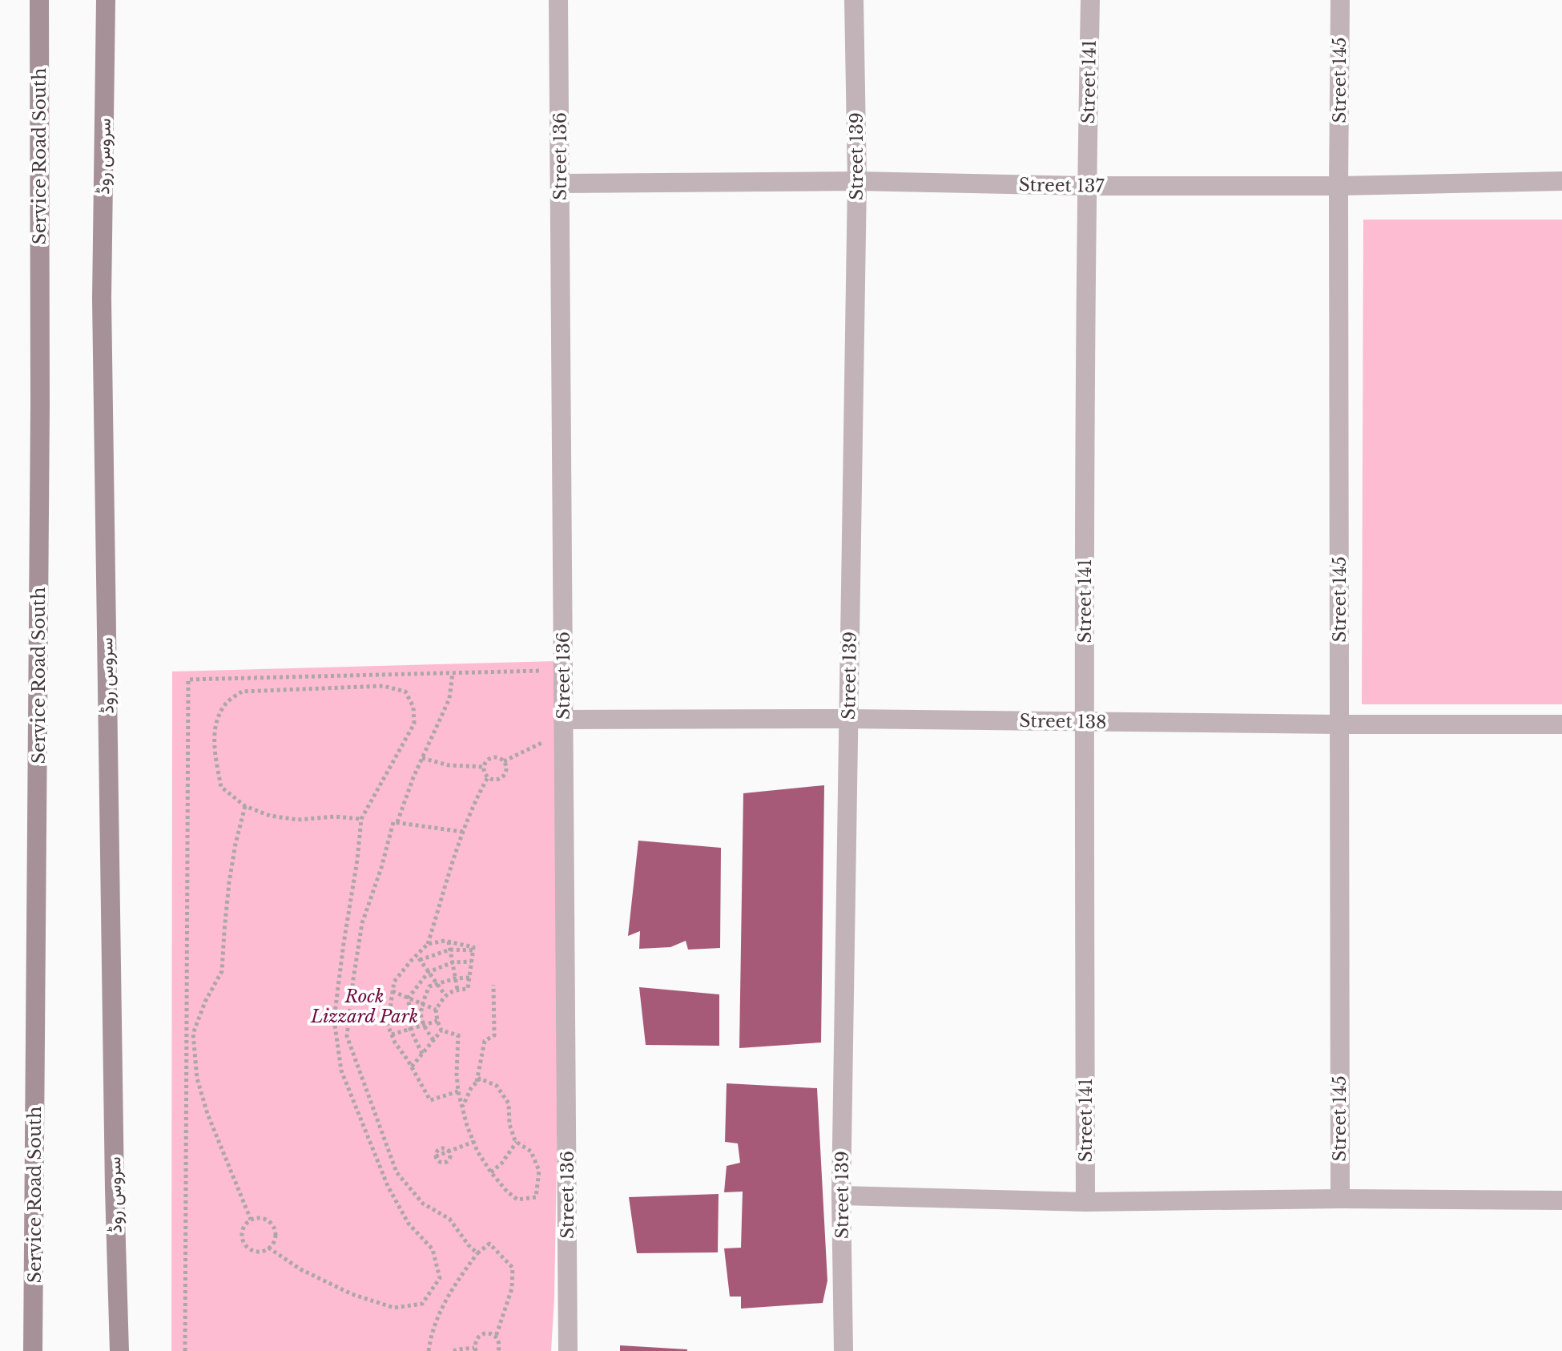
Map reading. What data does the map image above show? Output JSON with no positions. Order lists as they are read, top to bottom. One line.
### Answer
{"streets":{"main road":["Service Road South","سروس روڈ"],"street":["Street 145","Street 141","Street 136","Street 139","Street 137","Street 138"]},"crossings":[["Street 145","Street 137"],["Street 145","Street 138"],["Street 141","Street 137"],["Street 141","Street 138"],["Street 136","Street 137"],["Street 136","Street 138"],["Street 139","Street 137"],["Street 139","Street 138"]],"parks":["Rock Lizzard Park"]}
